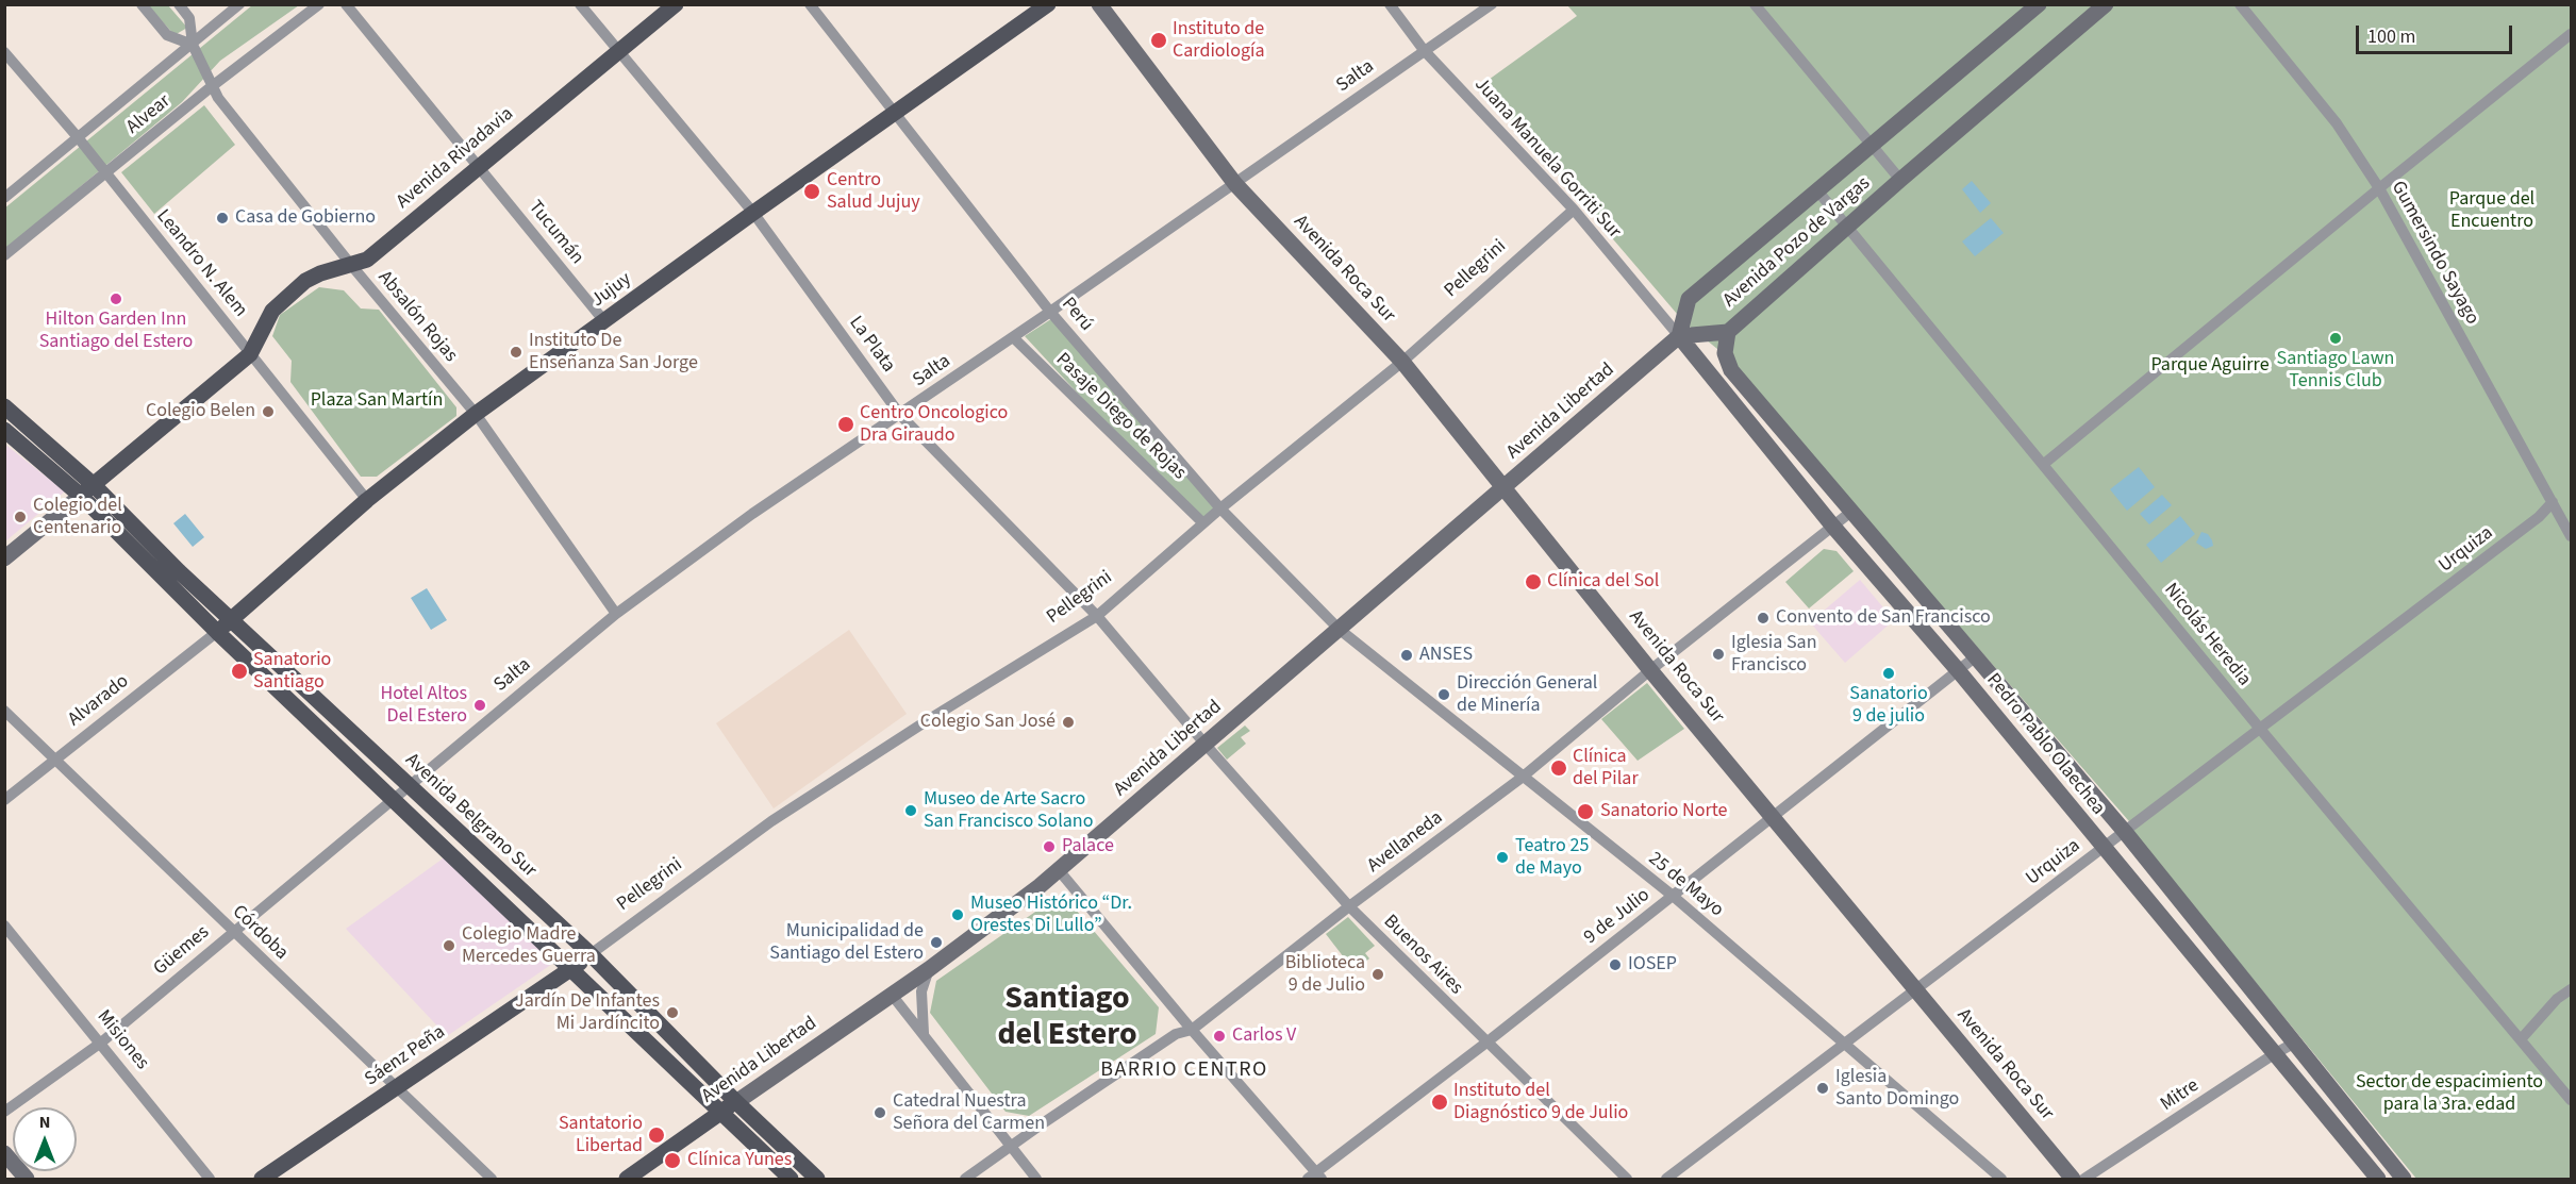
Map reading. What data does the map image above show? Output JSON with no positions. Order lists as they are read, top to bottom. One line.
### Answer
{"streets":{"main road":["Avenida Rivadavia","Pellegrini","Jujuy","Avenida Libertad","Avenida Belgrano Sur","Sáenz Peña"],"street":["Salta","Alvear","Juana Manuela Gorriti Sur","Tucumán","Avenida Pozo de Vargas","Gumersindo Sayago","Leandro N. Alem","Avenida Roca Sur","Perú","Absalón Rojas","La Plata","Pasaje Diego de Rojas","Urquiza","Nicolás Heredia","Alvarado","Pedro Pablo Olaechea","Avellaneda","25 de Mayo","9 de Julio","Córdoba","Güemes","Buenos Aires","Misiones","Mitre"]},"crossings":[["Salta","Juana Manuela Gorriti Sur"],["Salta","Avenida Roca Sur"],["Salta","Perú"],["Salta","Absalón Rojas"],["Salta","La Plata"],["Salta","Pasaje Diego de Rojas"],["Salta","Avenida Belgrano Sur"],["Salta","Güemes"],["Alvear","Leandro N. Alem"],["Alvear","Absalón Rojas"],["Avenida Rivadavia","Tucumán"],["Avenida Rivadavia","Leandro N. Alem"],["Avenida Rivadavia","Absalón Rojas"],["Avenida Rivadavia","La Plata"],["Avenida Rivadavia","Avenida Belgrano Sur"],["Juana Manuela Gorriti Sur","Avenida Pozo de Vargas"],["Juana Manuela Gorriti Sur","Pellegrini"],["Juana Manuela Gorriti Sur","Avenida Libertad"],["Juana Manuela Gorriti Sur","Pedro Pablo Olaechea"],["Tucumán","Jujuy"],["Avenida Pozo de Vargas","Avenida Libertad"],["Avenida Pozo de Vargas","Nicolás Heredia"],["Avenida Pozo de Vargas","Pedro Pablo Olaechea"],["Gumersindo Sayago","Urquiza"],["Leandro N. Alem","Jujuy"],["Avenida Roca Sur","Pellegrini"],["Avenida Roca Sur","Avenida Libertad"],["Avenida Roca Sur","Urquiza"],["Avenida Roca Sur","Avellaneda"],["Avenida Roca Sur","9 de Julio"],["Pellegrini","Perú"],["Pellegrini","La Plata"],["Pellegrini","Pasaje Diego de Rojas"],["Pellegrini","Avenida Belgrano Sur"],["Pellegrini","Sáenz Peña"],["Jujuy","Perú"],["Jujuy","Absalón Rojas"],["Jujuy","La Plata"],["Jujuy","Alvarado"],["Jujuy","Avenida Belgrano Sur"],["Perú","Avenida Libertad"],["Perú","25 de Mayo"],["La Plata","Avenida Libertad"],["La Plata","Buenos Aires"],["Avenida Libertad","Pedro Pablo Olaechea"],["Avenida Libertad","Avenida Belgrano Sur"],["Avenida Libertad","25 de Mayo"],["Avenida Libertad","Buenos Aires"],["Urquiza","Nicolás Heredia"],["Urquiza","Pedro Pablo Olaechea"],["Urquiza","25 de Mayo"],["Alvarado","Avenida Belgrano Sur"],["Alvarado","Córdoba"],["Pedro Pablo Olaechea","Avellaneda"],["Pedro Pablo Olaechea","9 de Julio"],["Pedro Pablo Olaechea","Mitre"],["Avenida Belgrano Sur","Güemes"],["Avenida Belgrano Sur","Sáenz Peña"],["Avellaneda","25 de Mayo"],["Avellaneda","Buenos Aires"],["25 de Mayo","9 de Julio"],["9 de Julio","Buenos Aires"],["Córdoba","Güemes"],["Córdoba","Sáenz Peña"],["Güemes","Misiones"]],"districts":["Santiago del Estero","BARRIO CENTRO"],"parks":["Parque del Encuentro","Parque Aguirre","Plaza San Martín","Sector de espacimiento para la 3ra. edad"],"places":["Instituto de Cardiología","Centro Salud Jujuy","Casa de Gobierno","Hilton Garden Inn Santiago del Estero","Santiago Lawn Tennis Club","Instituto De Enseñanza San Jorge","Colegio Belen","Centro Oncologico Dra Giraudo","Colegio del Centenario","Clínica del Sol","Convento de San Francisco","Iglesia San Francisco","ANSES","Sanatorio Santiago","Sanatorio 9 de julio","Dirección General de Minería","Hotel Altos Del Estero","Colegio San José","Clínica del Pilar","Museo de Arte Sacro San Francisco Solano","Sanatorio Norte","Palace","Teatro 25 de Mayo","Museo Histórico “Dr. Orestes Di Lullo”","Municipalidad de Santiago del Estero","Colegio Madre Mercedes Guerra","IOSEP","Biblioteca 9 de Julio","Jardín De Infantes Mi Jardíncito","Carlos V","Iglesia Santo Domingo","Instituto del Diagnóstico 9 de Julio","Catedral Nuestra Señora del Carmen","Santatorio Libertad","Clínica Yunes"],"scale_bar":"100 m","north":"top"}
